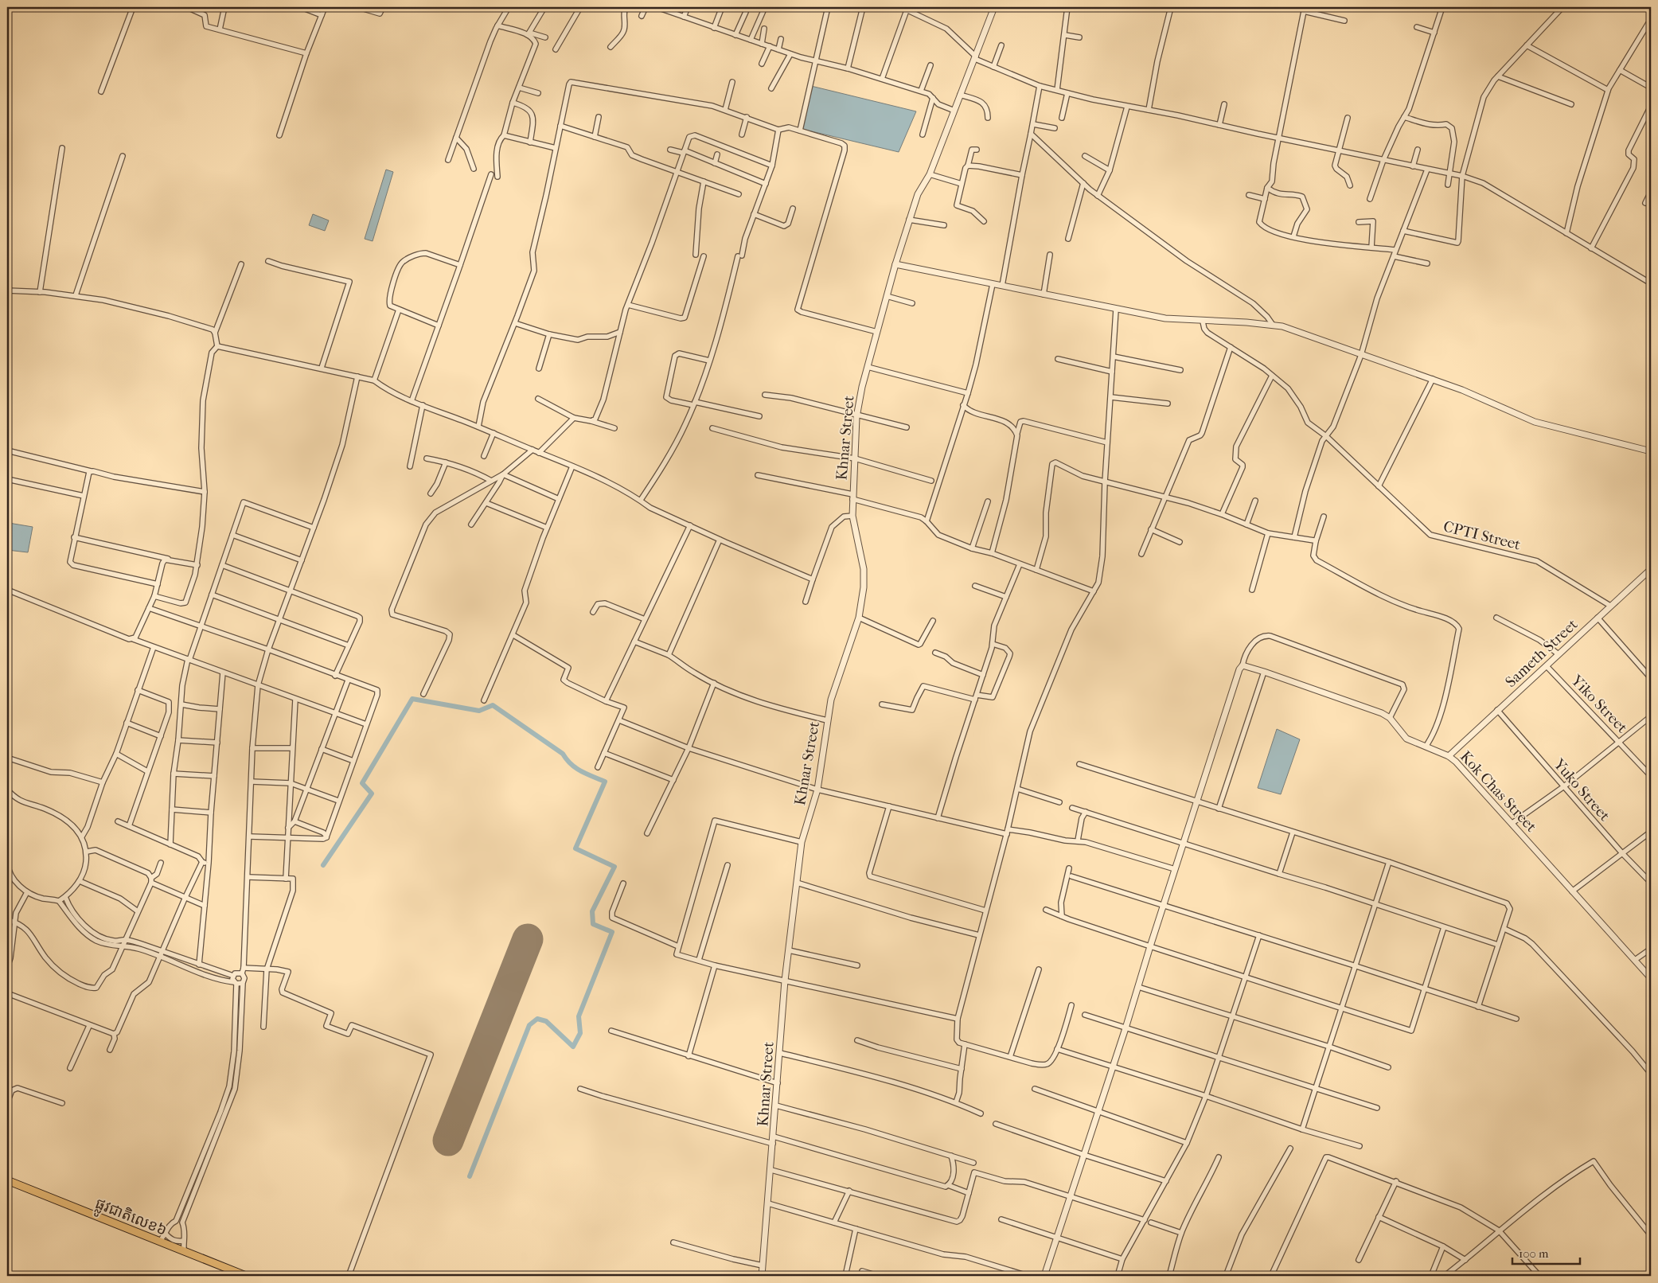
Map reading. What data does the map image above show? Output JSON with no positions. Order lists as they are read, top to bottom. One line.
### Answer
{"streets":{"highway":["ផ្លូវជាតិលេខ៦"],"street":["Khnar Street","CPTI Street","Sameth Street","Yiko Street","Yuko Street","Kok Chas Street"]},"crossings":[["CPTI Street","Sameth Street"],["Sameth Street","Yiko Street"],["Sameth Street","Yuko Street"],["Sameth Street","Kok Chas Street"]],"scale_bar":"100 m"}
